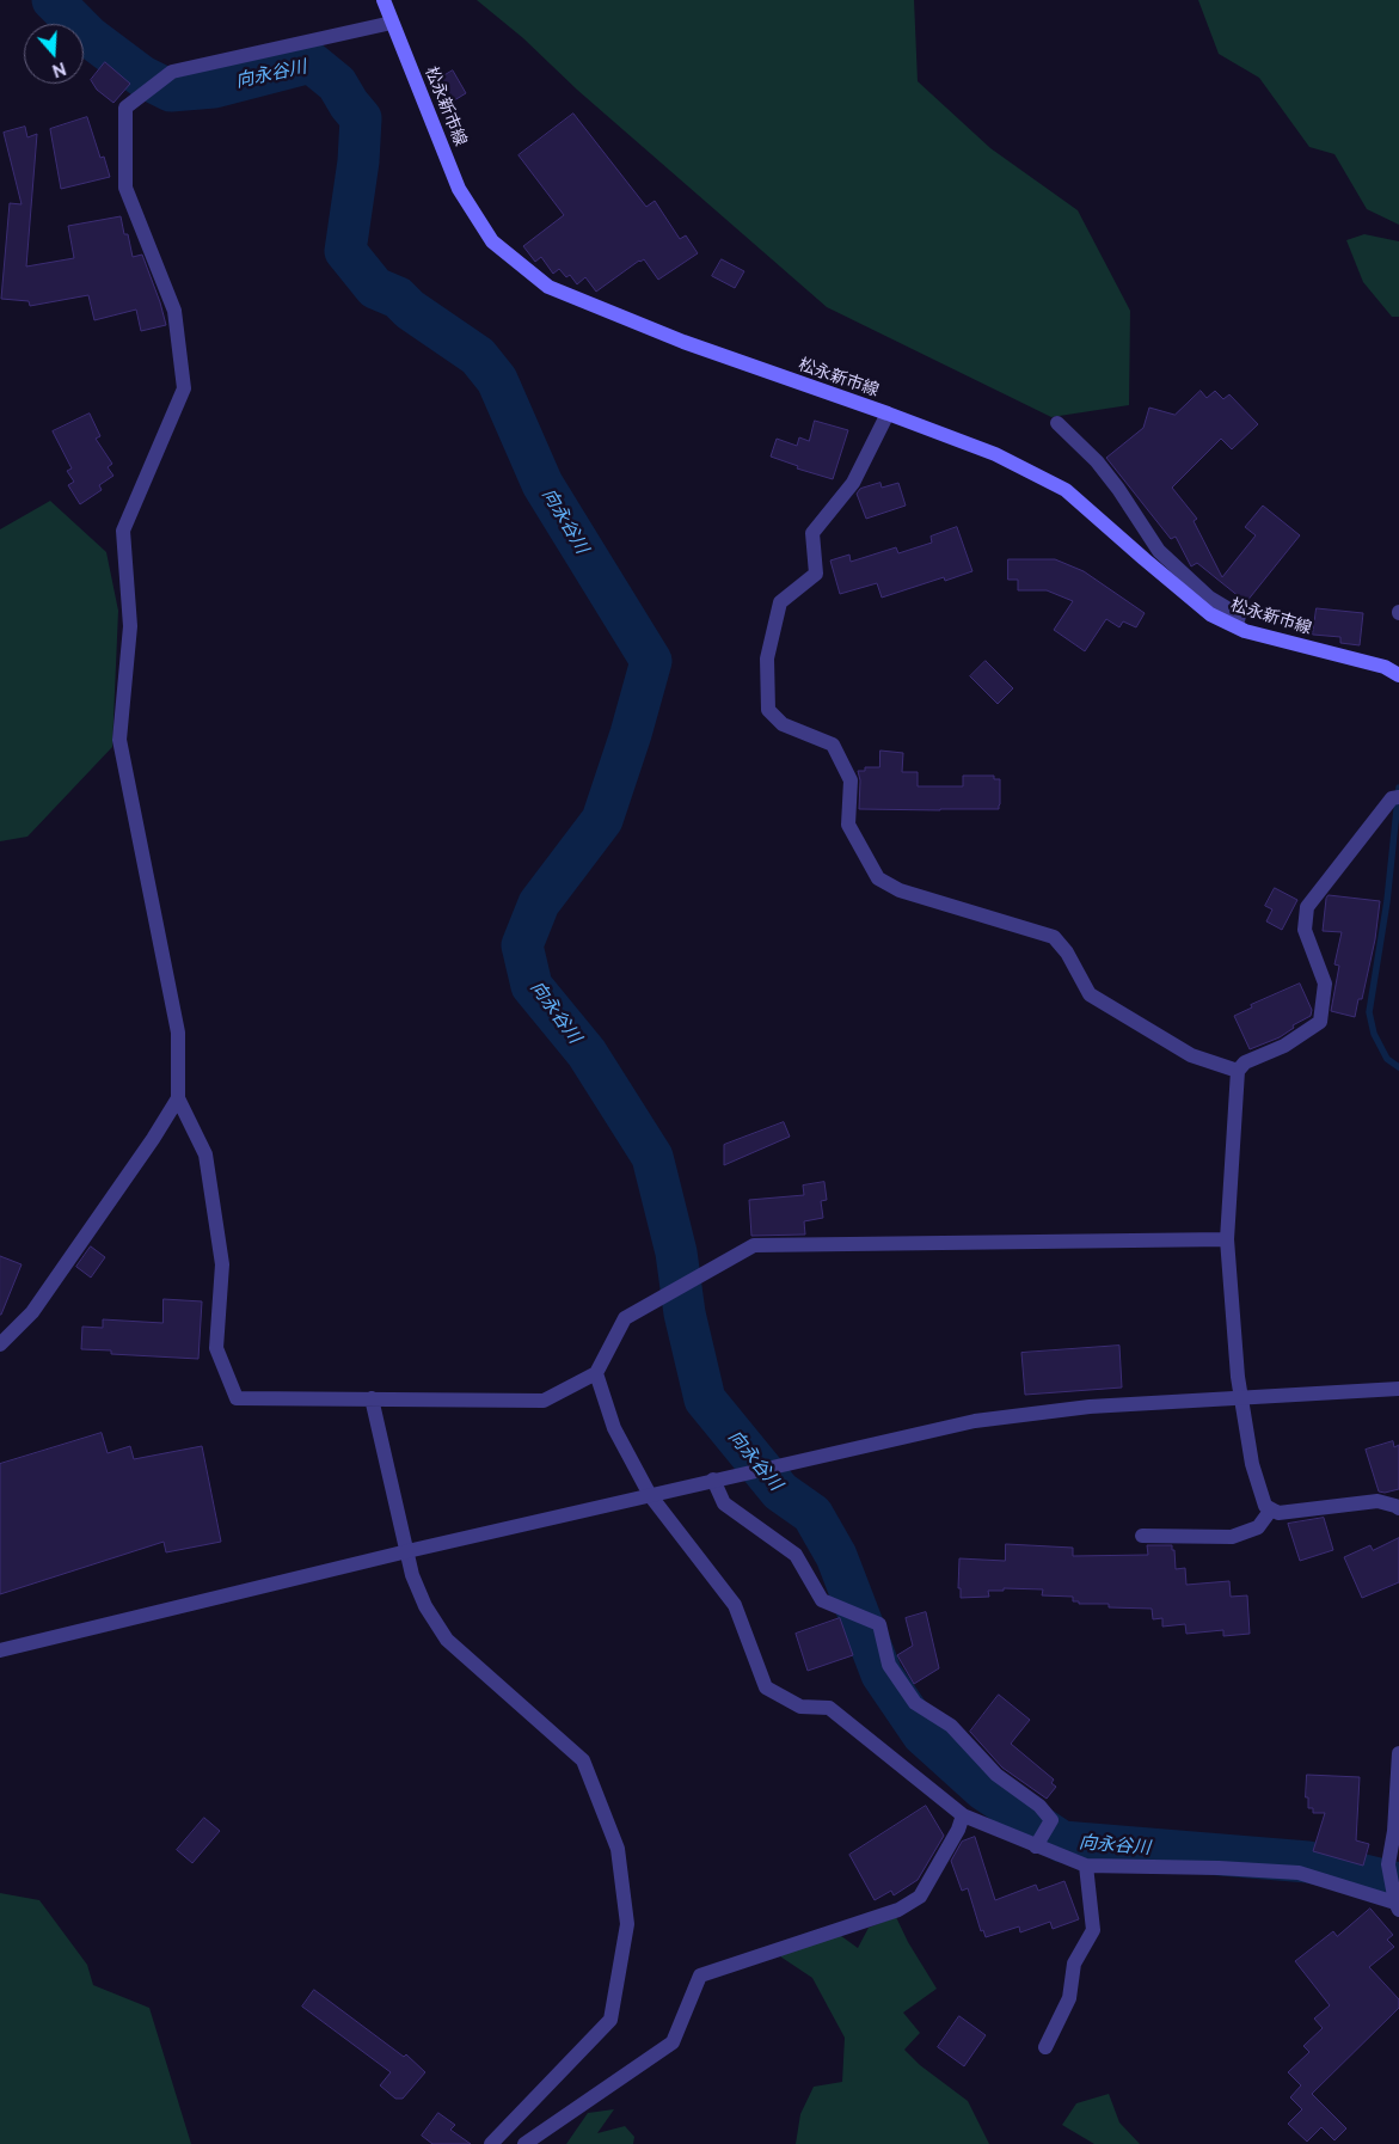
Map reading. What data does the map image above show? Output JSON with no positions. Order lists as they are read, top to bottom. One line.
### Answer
{"streets":{"main road":["松永新市線"]},"water":["向永谷川"],"north":"bottom"}
